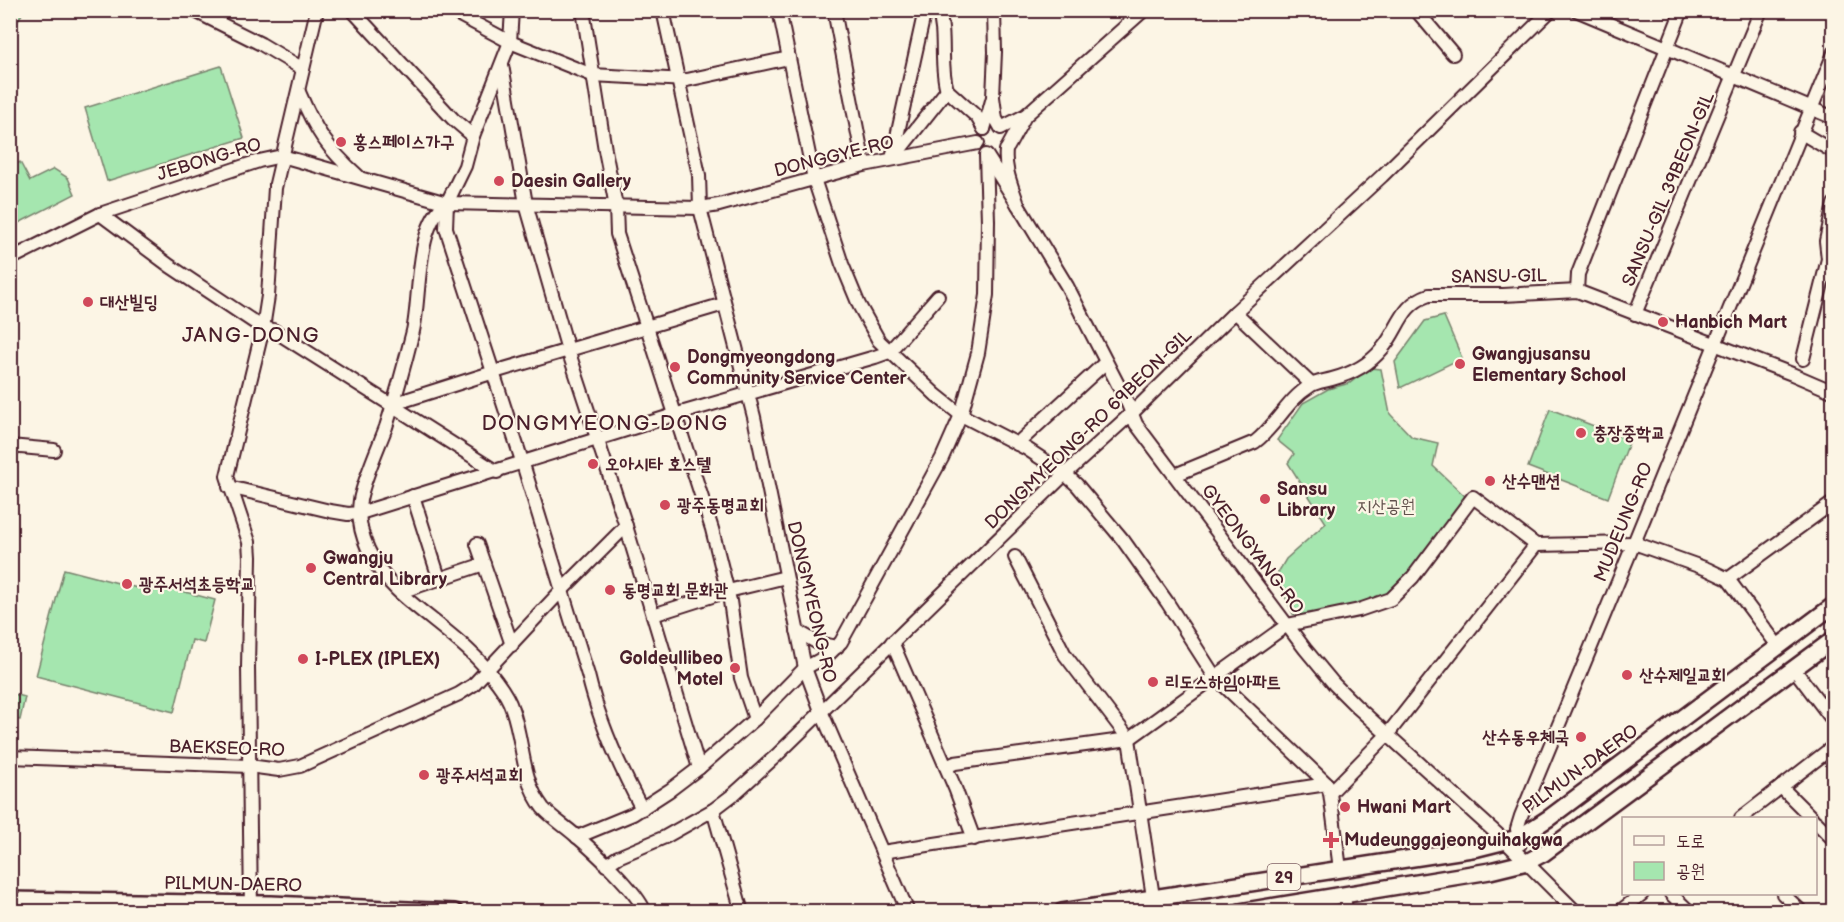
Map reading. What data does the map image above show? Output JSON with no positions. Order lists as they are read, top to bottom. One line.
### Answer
{"streets":{"main road":["PILMUN-DAERO","29"],"street":["DONGGYE-RO","JEBONG-RO","SANSU-GIL 39BEON-GIL","SANSU-GIL","DONGMYEONG-RO 69BEON-GIL","MUDEUNG-RO","GYEONGYANG-RO","DONGMYEONG-RO","BAEKSEO-RO"]},"crossings":[["DONGGYE-RO","DONGMYEONG-RO"],["SANSU-GIL 39BEON-GIL","SANSU-GIL"],["SANSU-GIL 39BEON-GIL","MUDEUNG-RO"],["SANSU-GIL","MUDEUNG-RO"],["SANSU-GIL","GYEONGYANG-RO"],["DONGMYEONG-RO 69BEON-GIL","GYEONGYANG-RO"],["DONGMYEONG-RO 69BEON-GIL","DONGMYEONG-RO"],["MUDEUNG-RO","GYEONGYANG-RO"],["MUDEUNG-RO","PILMUN-DAERO"],["GYEONGYANG-RO","PILMUN-DAERO"],["GYEONGYANG-RO","29"]],"districts":["JANG-DONG","DONGMYEONG-DONG"],"parks":["지산공원"],"places":{"other":["홍스페이스가구","Daesin Gallery","대산빌딩","Hanbich Mart","Gwangjusansu Elementary School","Dongmyeongdong Community Service Center","충장중학교","오아시타 호스텔","산수맨션","Sansu Library","광주동명교회","Gwangju Central Library","광주서석초등학교","동명교회 문화관","I-PLEX (IPLEX)","Goldeullibeo Motel","산수제일교회","리도스하임아파트","산수동우체국","광주서석교회","Hwani Mart"],"health":["Mudeunggajeonguihakgwa"]},"legend":["도로","공원"]}
